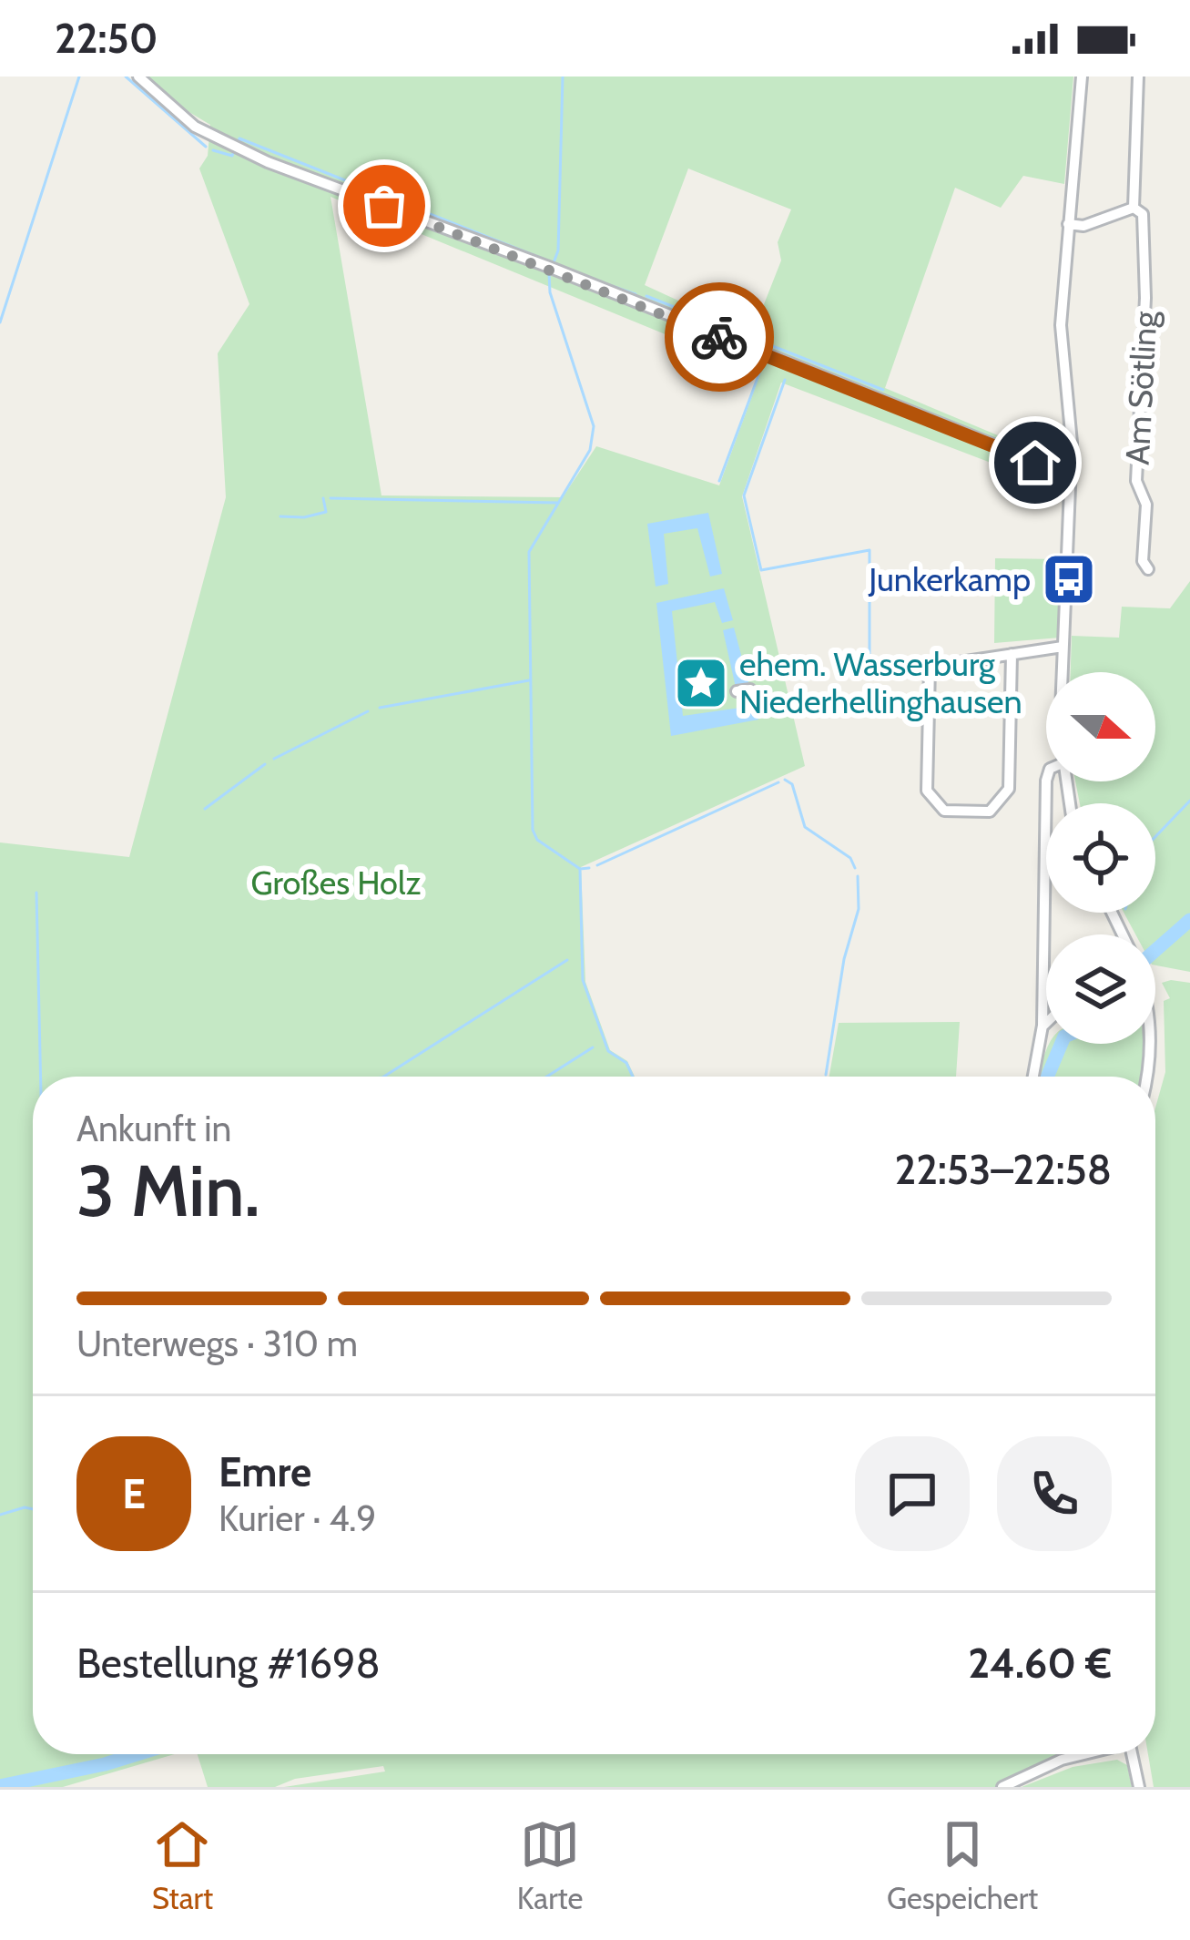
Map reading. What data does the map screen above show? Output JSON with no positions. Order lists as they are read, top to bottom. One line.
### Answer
{"streets":{"street":["Am Sötling"]},"parks":["Großes Holz"],"places":{"bus stop":["Junkerkamp"],"place":["ehem. Wasserburg Niederhellinghausen"]},"north":"right","page":{"status":"22:50","heading":["3 Min.","Ankunft in","22:53–22:58"],"panel":["Emre","Kurier · 4.9","Bestellung #1698","24.60 €"],"bar":"Unterwegs · 310 m","round":"E","tabs":["Start","Karte","Gespeichert"]}}
